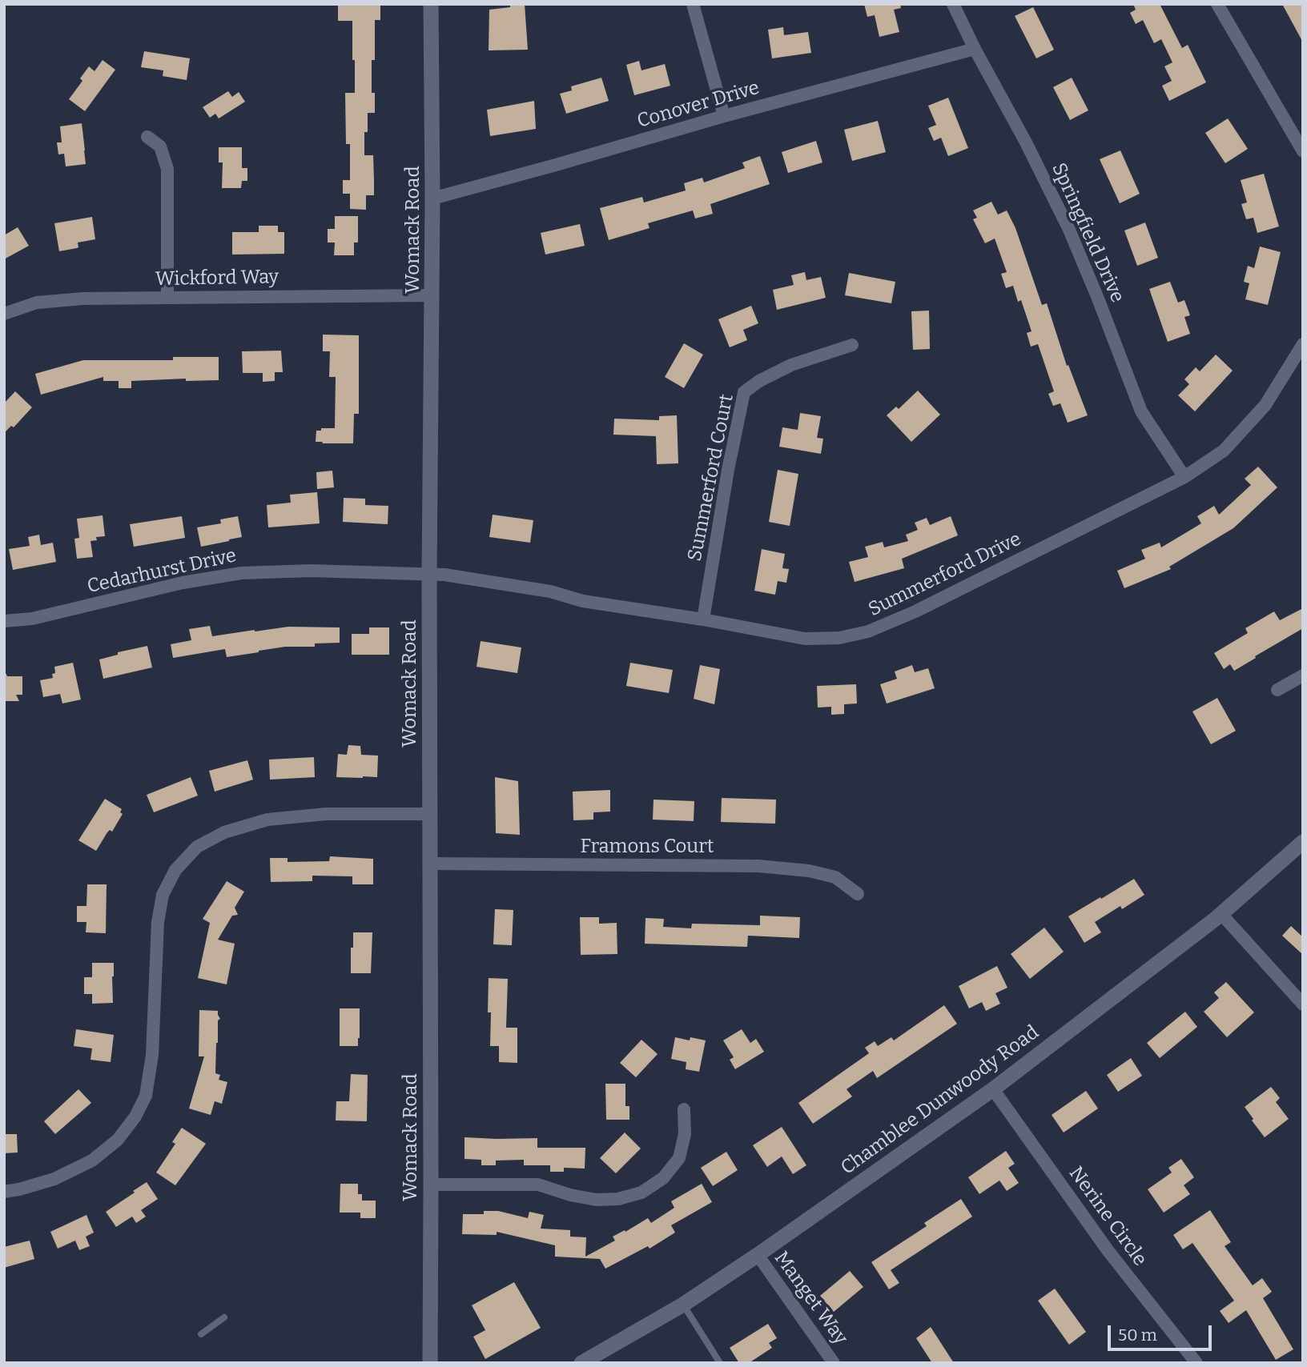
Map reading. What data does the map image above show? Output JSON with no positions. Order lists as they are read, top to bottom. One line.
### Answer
{"streets":{"street":["Conover Drive","Womack Road","Springfield Drive","Wickford Way","Summerford Court","Cedarhurst Drive","Summerford Drive","Framons Court","Chamblee Dunwoody Road","Nerine Circle","Manget Way"]},"crossings":[["Conover Drive","Womack Road"],["Conover Drive","Springfield Drive"],["Womack Road","Wickford Way"],["Womack Road","Cedarhurst Drive"],["Womack Road","Summerford Drive"],["Womack Road","Framons Court"],["Springfield Drive","Summerford Drive"],["Summerford Court","Summerford Drive"],["Cedarhurst Drive","Summerford Drive"],["Chamblee Dunwoody Road","Nerine Circle"],["Chamblee Dunwoody Road","Manget Way"]],"scale_bar":"50 m"}
